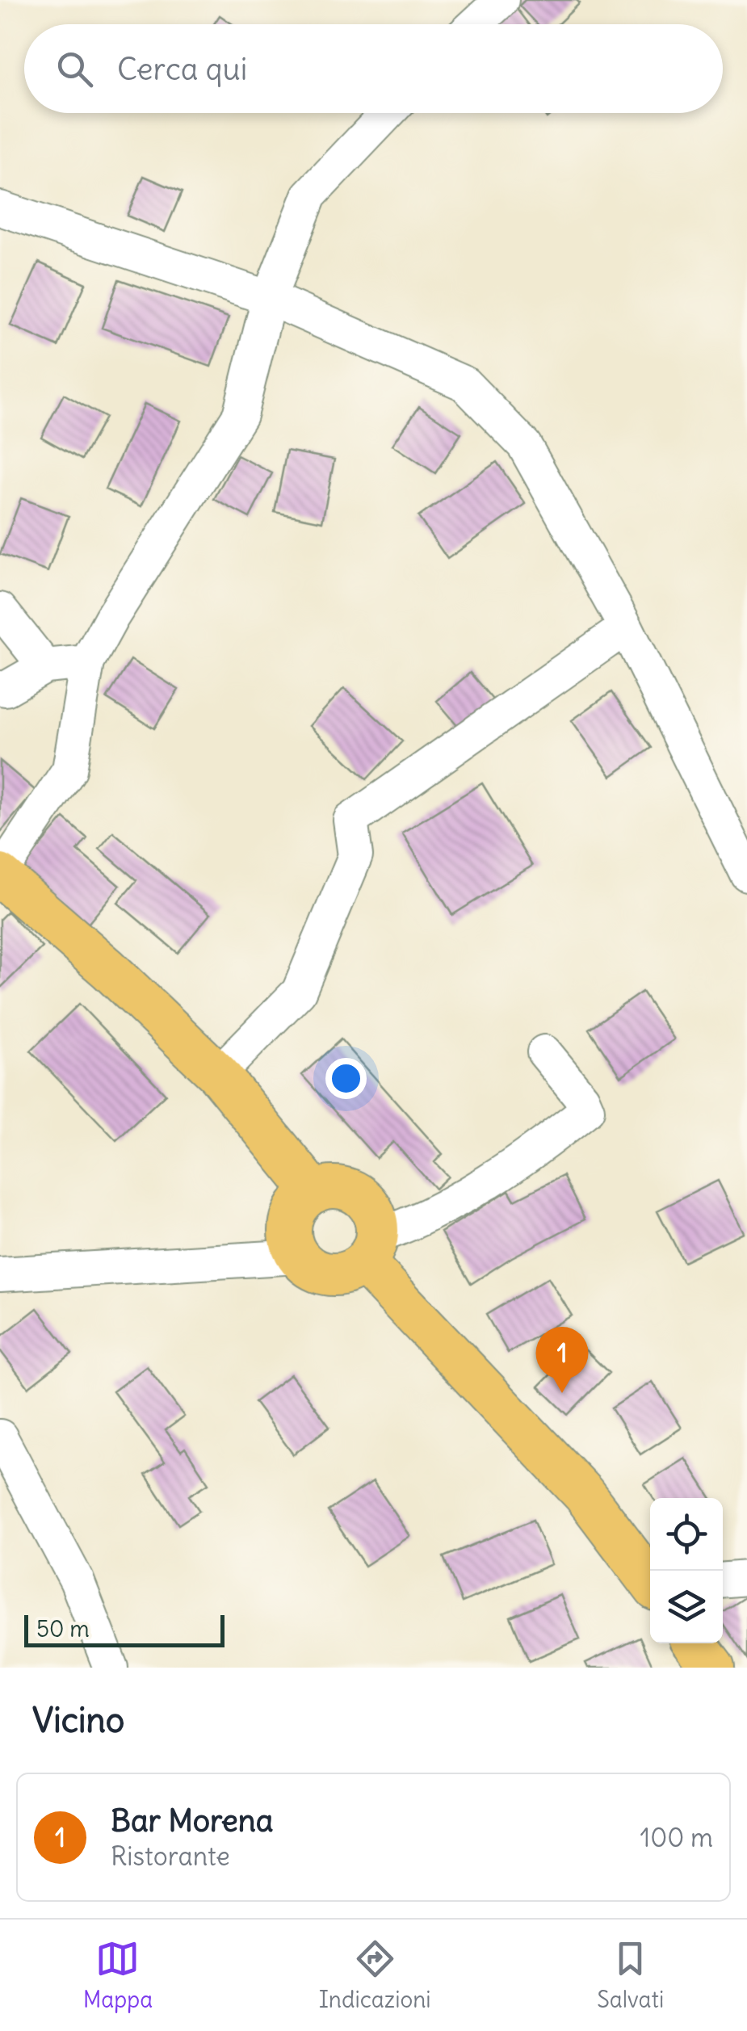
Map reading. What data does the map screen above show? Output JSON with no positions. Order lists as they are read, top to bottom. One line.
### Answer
{"scale_bar":"50 m","page":{"search":"Cerca qui","pins":"1","scale":"50 m","heading":"Vicino","list":[{"mark":"1","name":"Bar Morena","note":"Ristorante","value":"100 m"}],"nav":["Mappa","Indicazioni","Salvati"]}}
